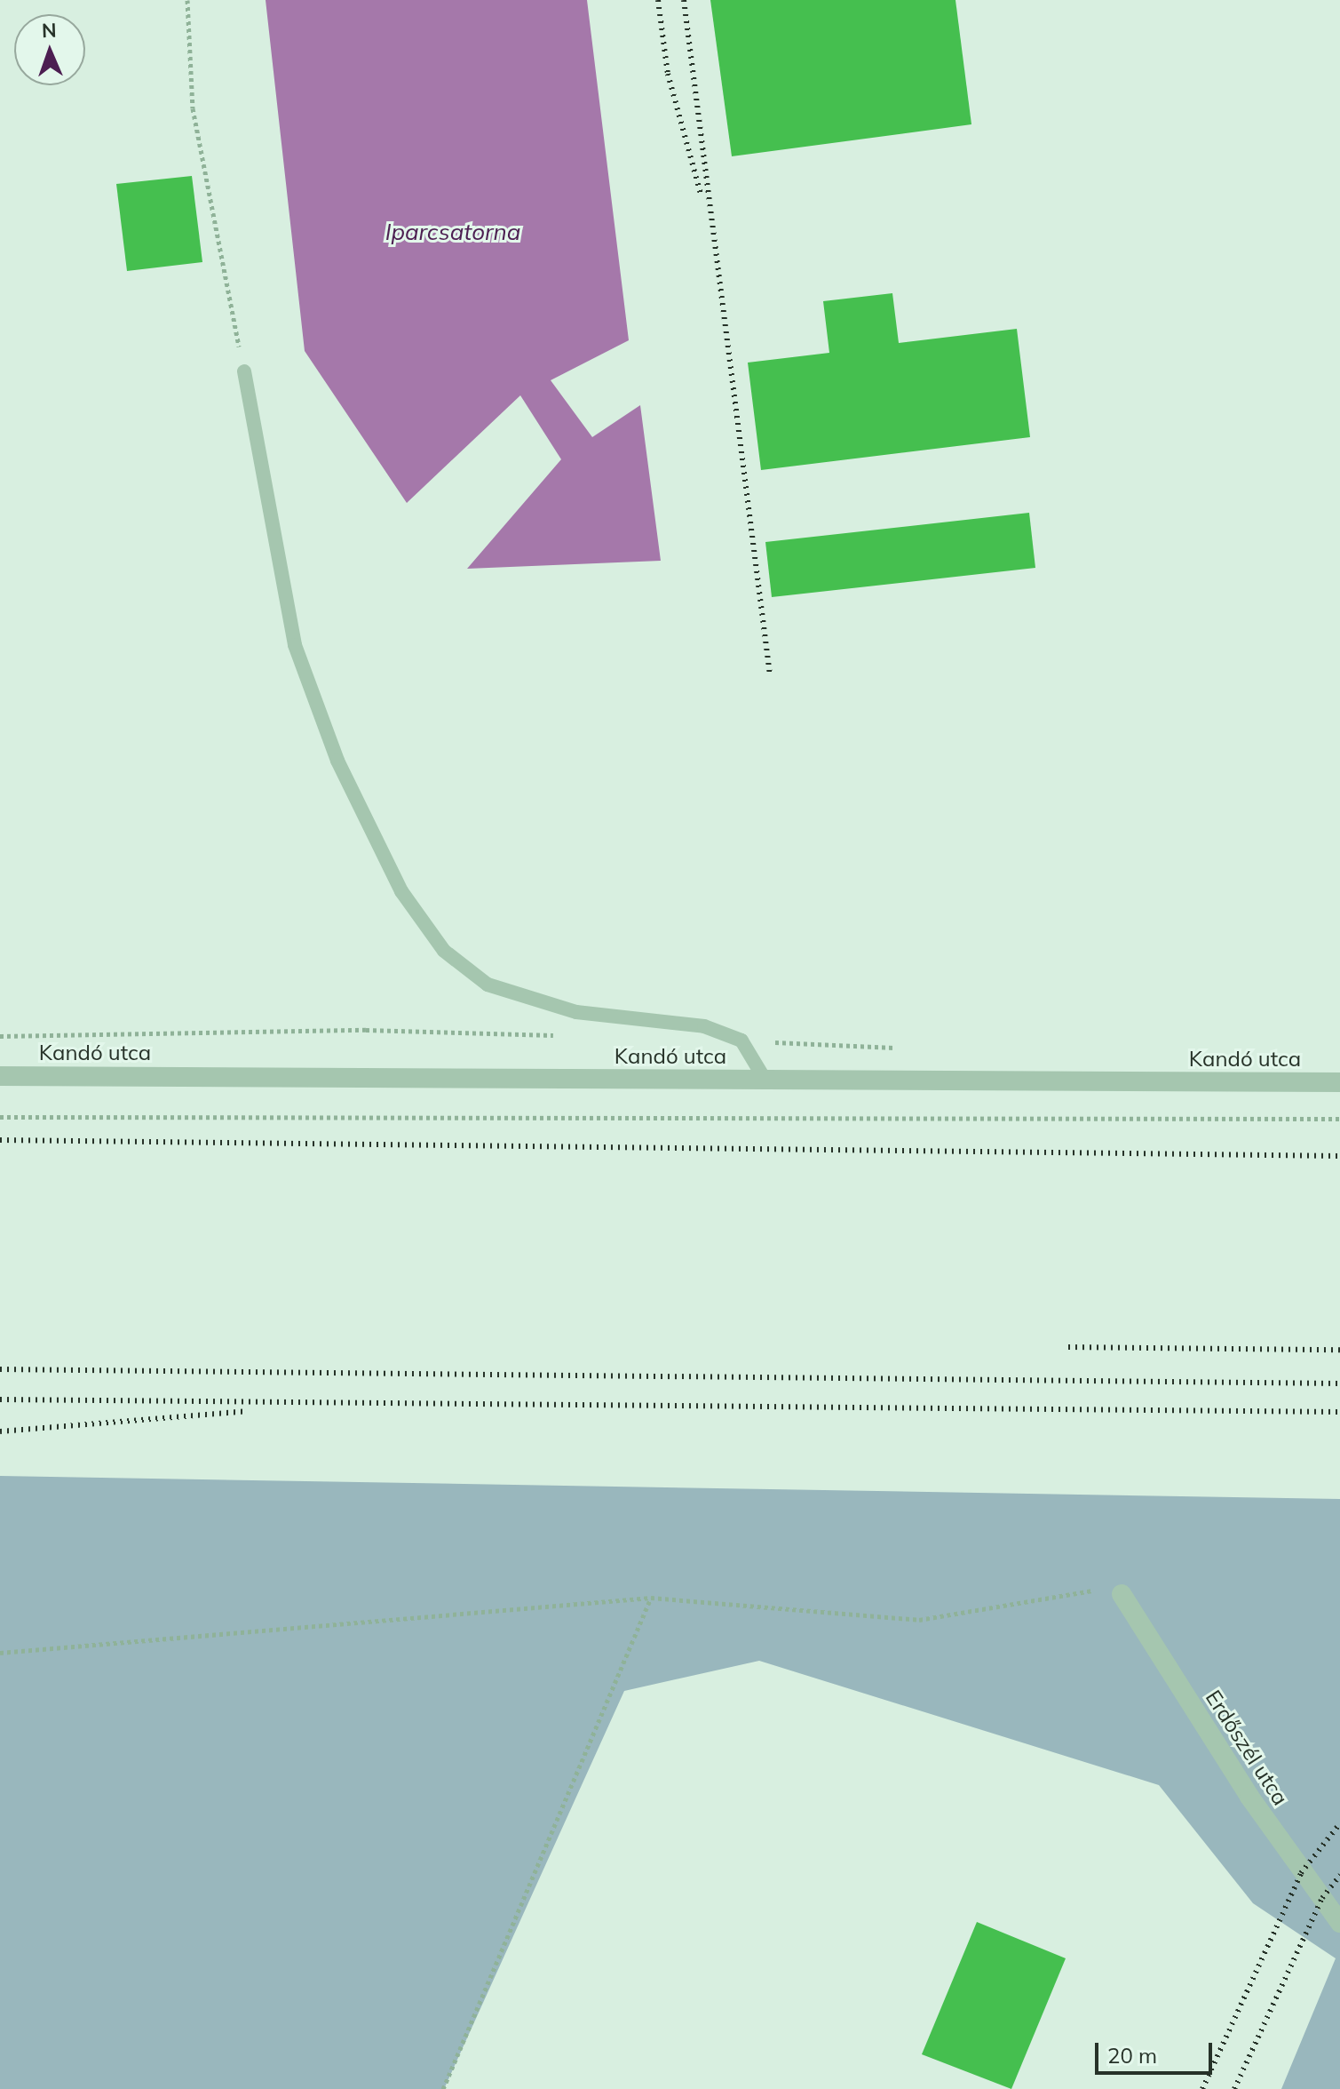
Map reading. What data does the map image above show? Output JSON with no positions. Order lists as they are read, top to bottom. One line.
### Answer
{"streets":{"street":["Kandó utca","Erdőszél utca"]},"water":["Iparcsatorna"],"scale_bar":"20 m","north":"top"}
